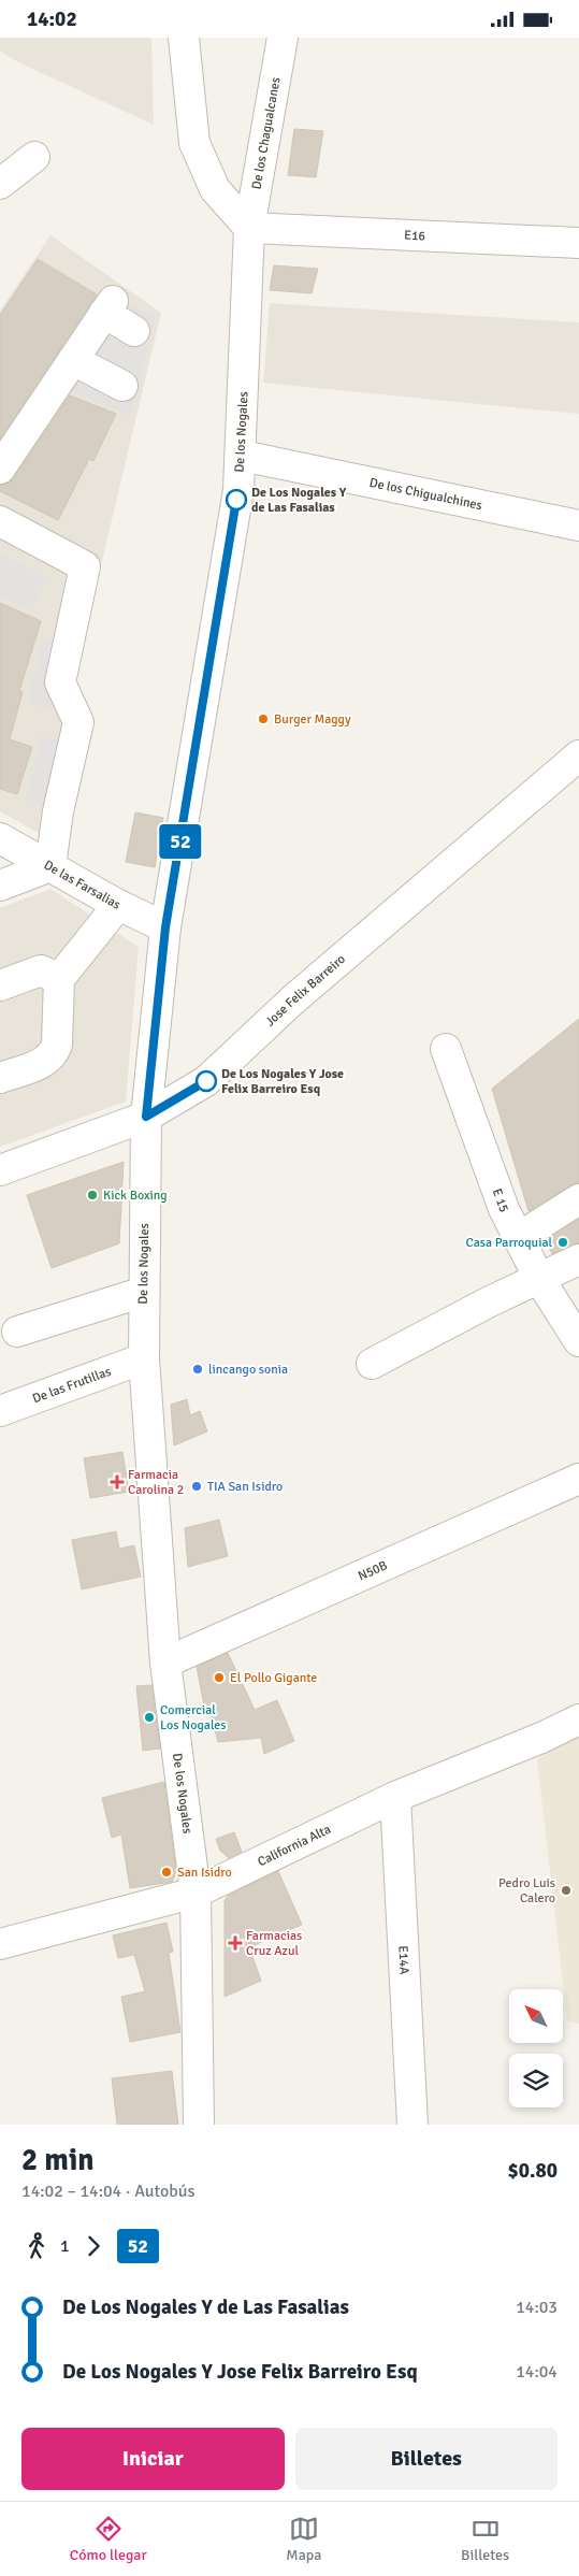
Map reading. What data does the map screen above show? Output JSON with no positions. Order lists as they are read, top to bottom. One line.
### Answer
{"streets":{"street":["De los Chagualcanes","E16","De los Nogales","De los Chigualchines","De las Farsalias","Jose Felix Barreiro","E 15","De las Frutillas","N50B","California Alta","E14A"]},"crossings":[["De los Chagualcanes","E16"],["De los Chagualcanes","De los Nogales"],["E16","De los Nogales"],["De los Nogales","De los Chigualchines"],["De los Nogales","De las Farsalias"],["De los Nogales","Jose Felix Barreiro"],["De los Nogales","De las Frutillas"],["De los Nogales","N50B"],["De los Nogales","California Alta"],["California Alta","E14A"]],"places":{"other":["De Los Nogales Y de Las Fasalias","Burger Maggy","De Los Nogales Y Jose Felix Barreiro Esq","Kick Boxing","Casa Parroquial","lincango sonia","TIA San Isidro","El Pollo Gigante","Comercial Los Nogales","San Isidro","Pedro Luis Calero"],"health":["Farmacia Carolina 2","Farmacias Cruz Azul"]},"lines":["bus line 52"],"north":"top left","page":{"status":"14:02","on_map":"52","heading":["2 min","14:02 – 14:04 · Autobús","$0.80"],"legs":["1","52"],"list":[{"name":"De Los Nogales Y de Las Fasalias","value":"14:03"},{"name":"De Los Nogales Y Jose Felix Barreiro Esq","value":"14:04"}],"buttons":["Iniciar","Billetes"],"tabs":["Cómo llegar","Mapa","Billetes"]}}
